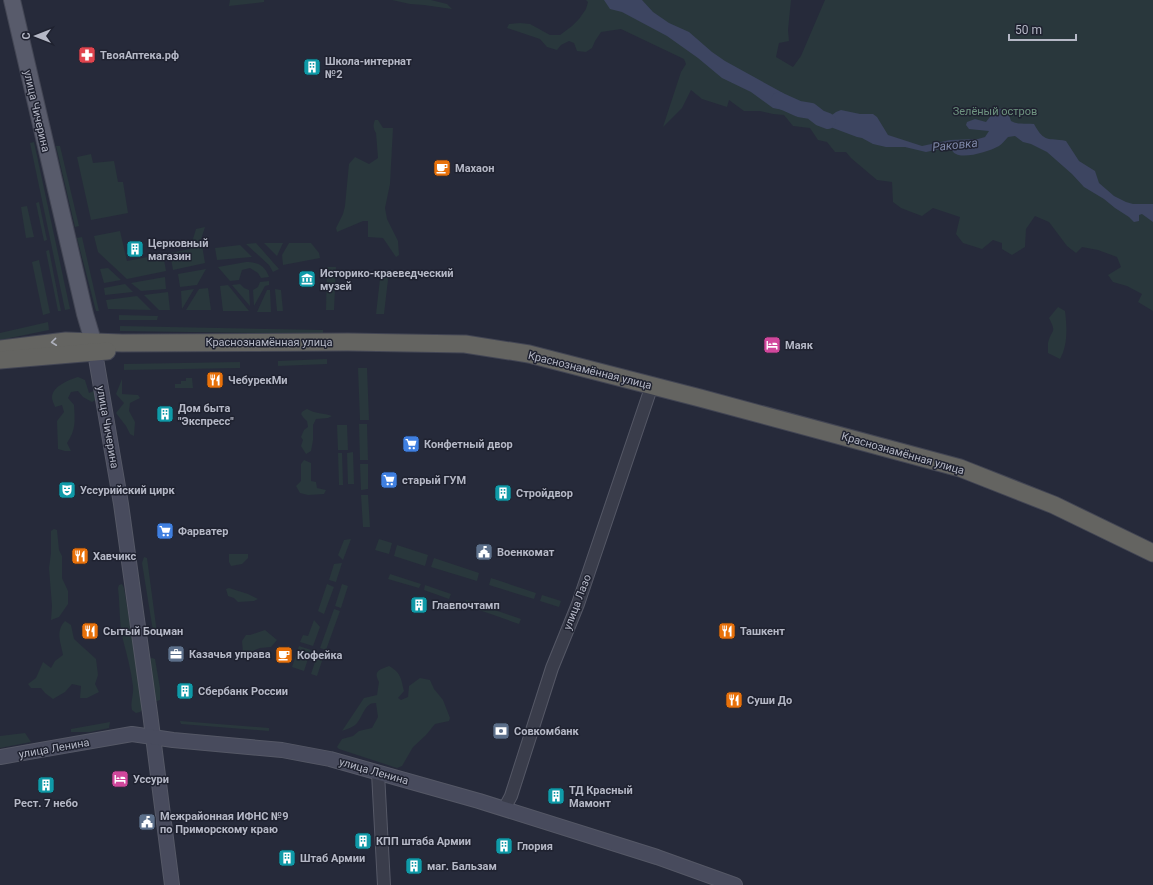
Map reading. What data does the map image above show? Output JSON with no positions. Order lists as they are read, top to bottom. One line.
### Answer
{"streets":{"highway":["Краснознамённая улица"],"main road":["улица Чичерина","улица Ленина"],"street":["улица Лазо"]},"crossings":[["улица Чичерина","Краснознамённая улица"],["улица Чичерина","улица Ленина"],["Краснознамённая улица","улица Лазо"],["улица Лазо","улица Ленина"]],"water":["Раковка"],"parks":["Зелёный остров"],"places":{"pharmacy":["ТвояАптека.рф"],"building":["Школа-интернат №2","Церковный магазин","Дом быта \"Экспресс\"","Стройдвор","Главпочтамп","Сбербанк России","Рест. 7 небо","ТД Красный Мамонт","КПП штаба Армии","Глория","Штаб Армии","маг. Бальзам"],"cafe":["Махаон","Кофейка"],"museum":["Историко-краеведческий музей"],"hotel":["Маяк","Уссури"],"restaurant":["ЧебурекМи","Хавчикс","Сытый Боцман","Ташкент","Суши До"],"supermarket":["Конфетный двор","старый ГУМ","Фарватер"],"theatre":["Уссурийский цирк"],"public building":["Военкомат","Межрайонная ИФНС №9 по Приморскому краю"],"office":["Казачья управа"],"bank":["Совкомбанк"]},"scale_bar":"50 m","north":"left"}
